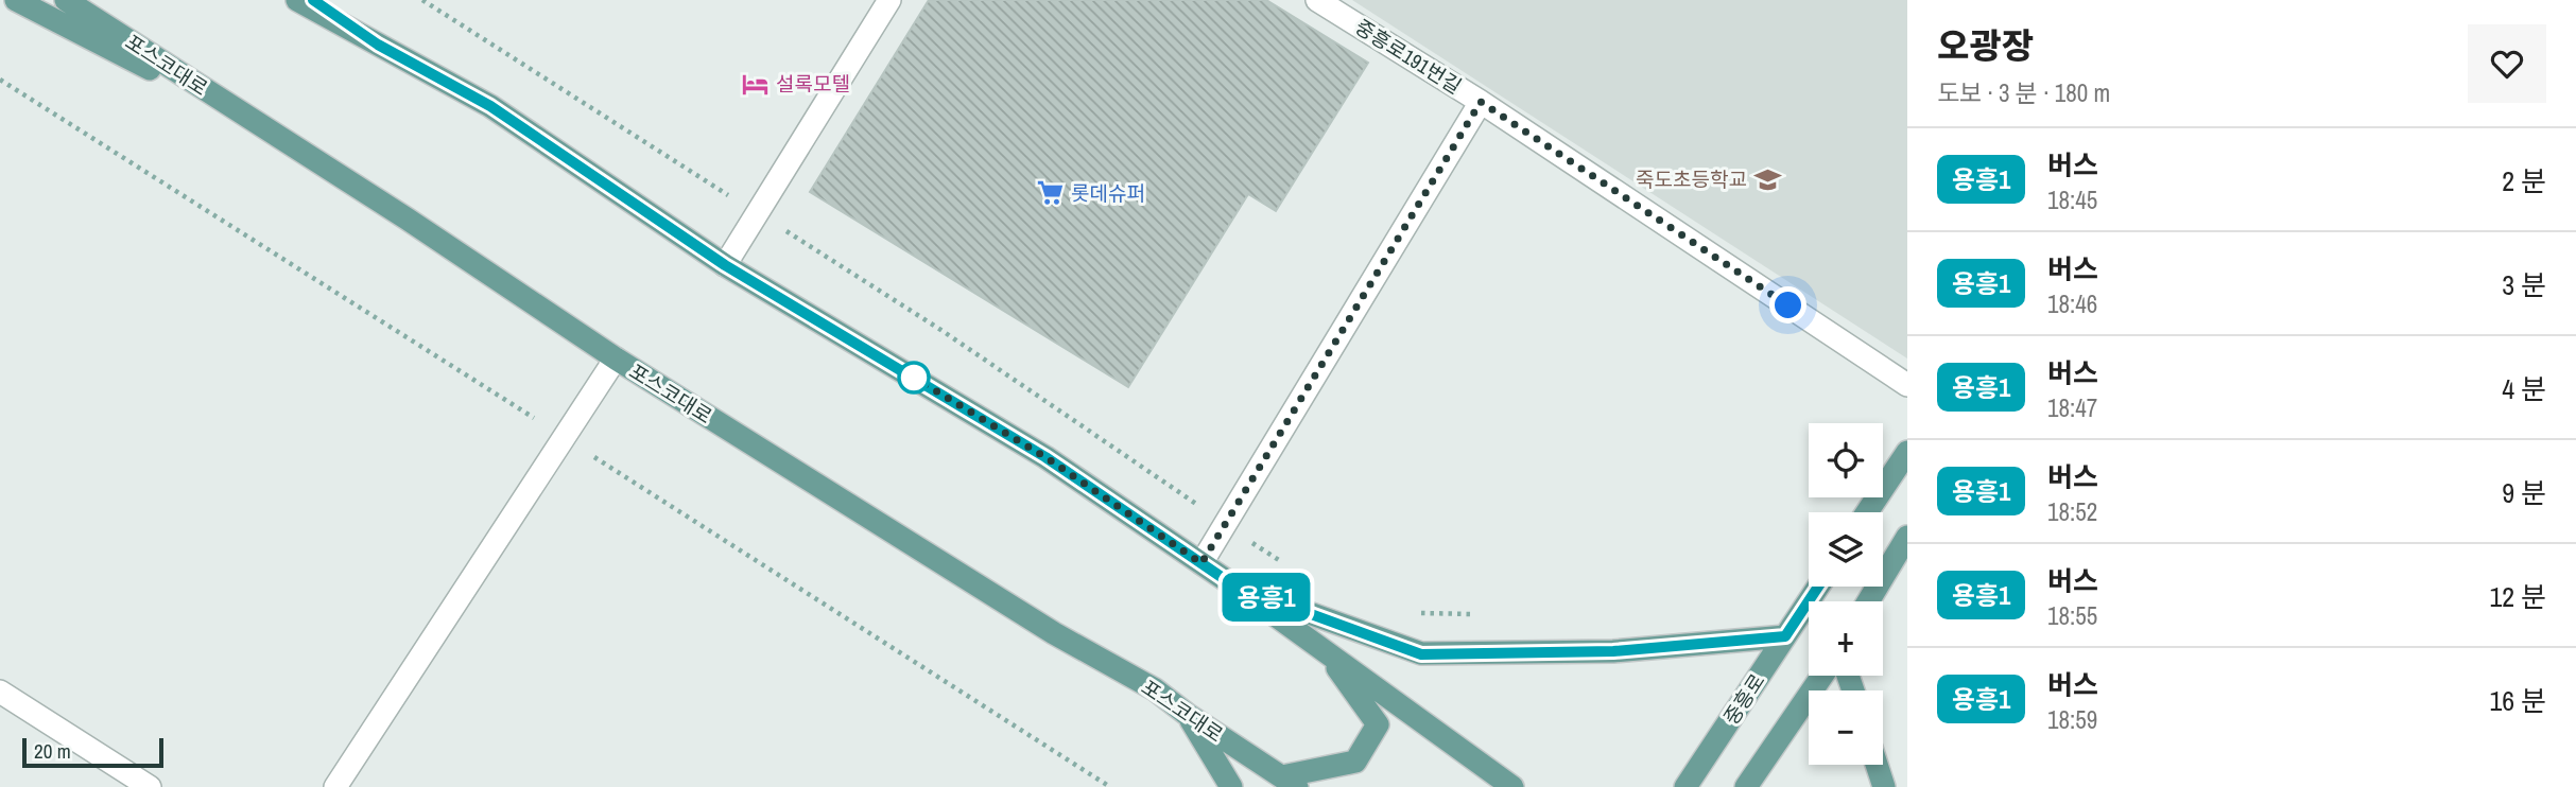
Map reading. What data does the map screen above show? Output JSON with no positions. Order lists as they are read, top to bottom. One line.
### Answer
{"streets":{"main road":["포스코대로","중흥로"],"street":["중흥로191번길"]},"places":{"hotel":["설록모텔"],"school or university":["죽도초등학교"],"supermarket":["롯데슈퍼"]},"lines":["bus line 용흥1"],"scale_bar":"20 m","page":{"on_map":"용흥1","heading":["오광장","도보 · 3 분 · 180 m"],"list":[{"mark":"용흥1","name":"버스","note":"18:45","value":"2 분"},{"mark":"용흥1","name":"버스","note":"18:46","value":"3 분"},{"mark":"용흥1","name":"버스","note":"18:47","value":"4 분"},{"mark":"용흥1","name":"버스","note":"18:52","value":"9 분"},{"mark":"용흥1","name":"버스","note":"18:55","value":"12 분"},{"mark":"용흥1","name":"버스","note":"18:59","value":"16 분"}],"map_buttons":["+","−"],"scale":"20 m"}}
